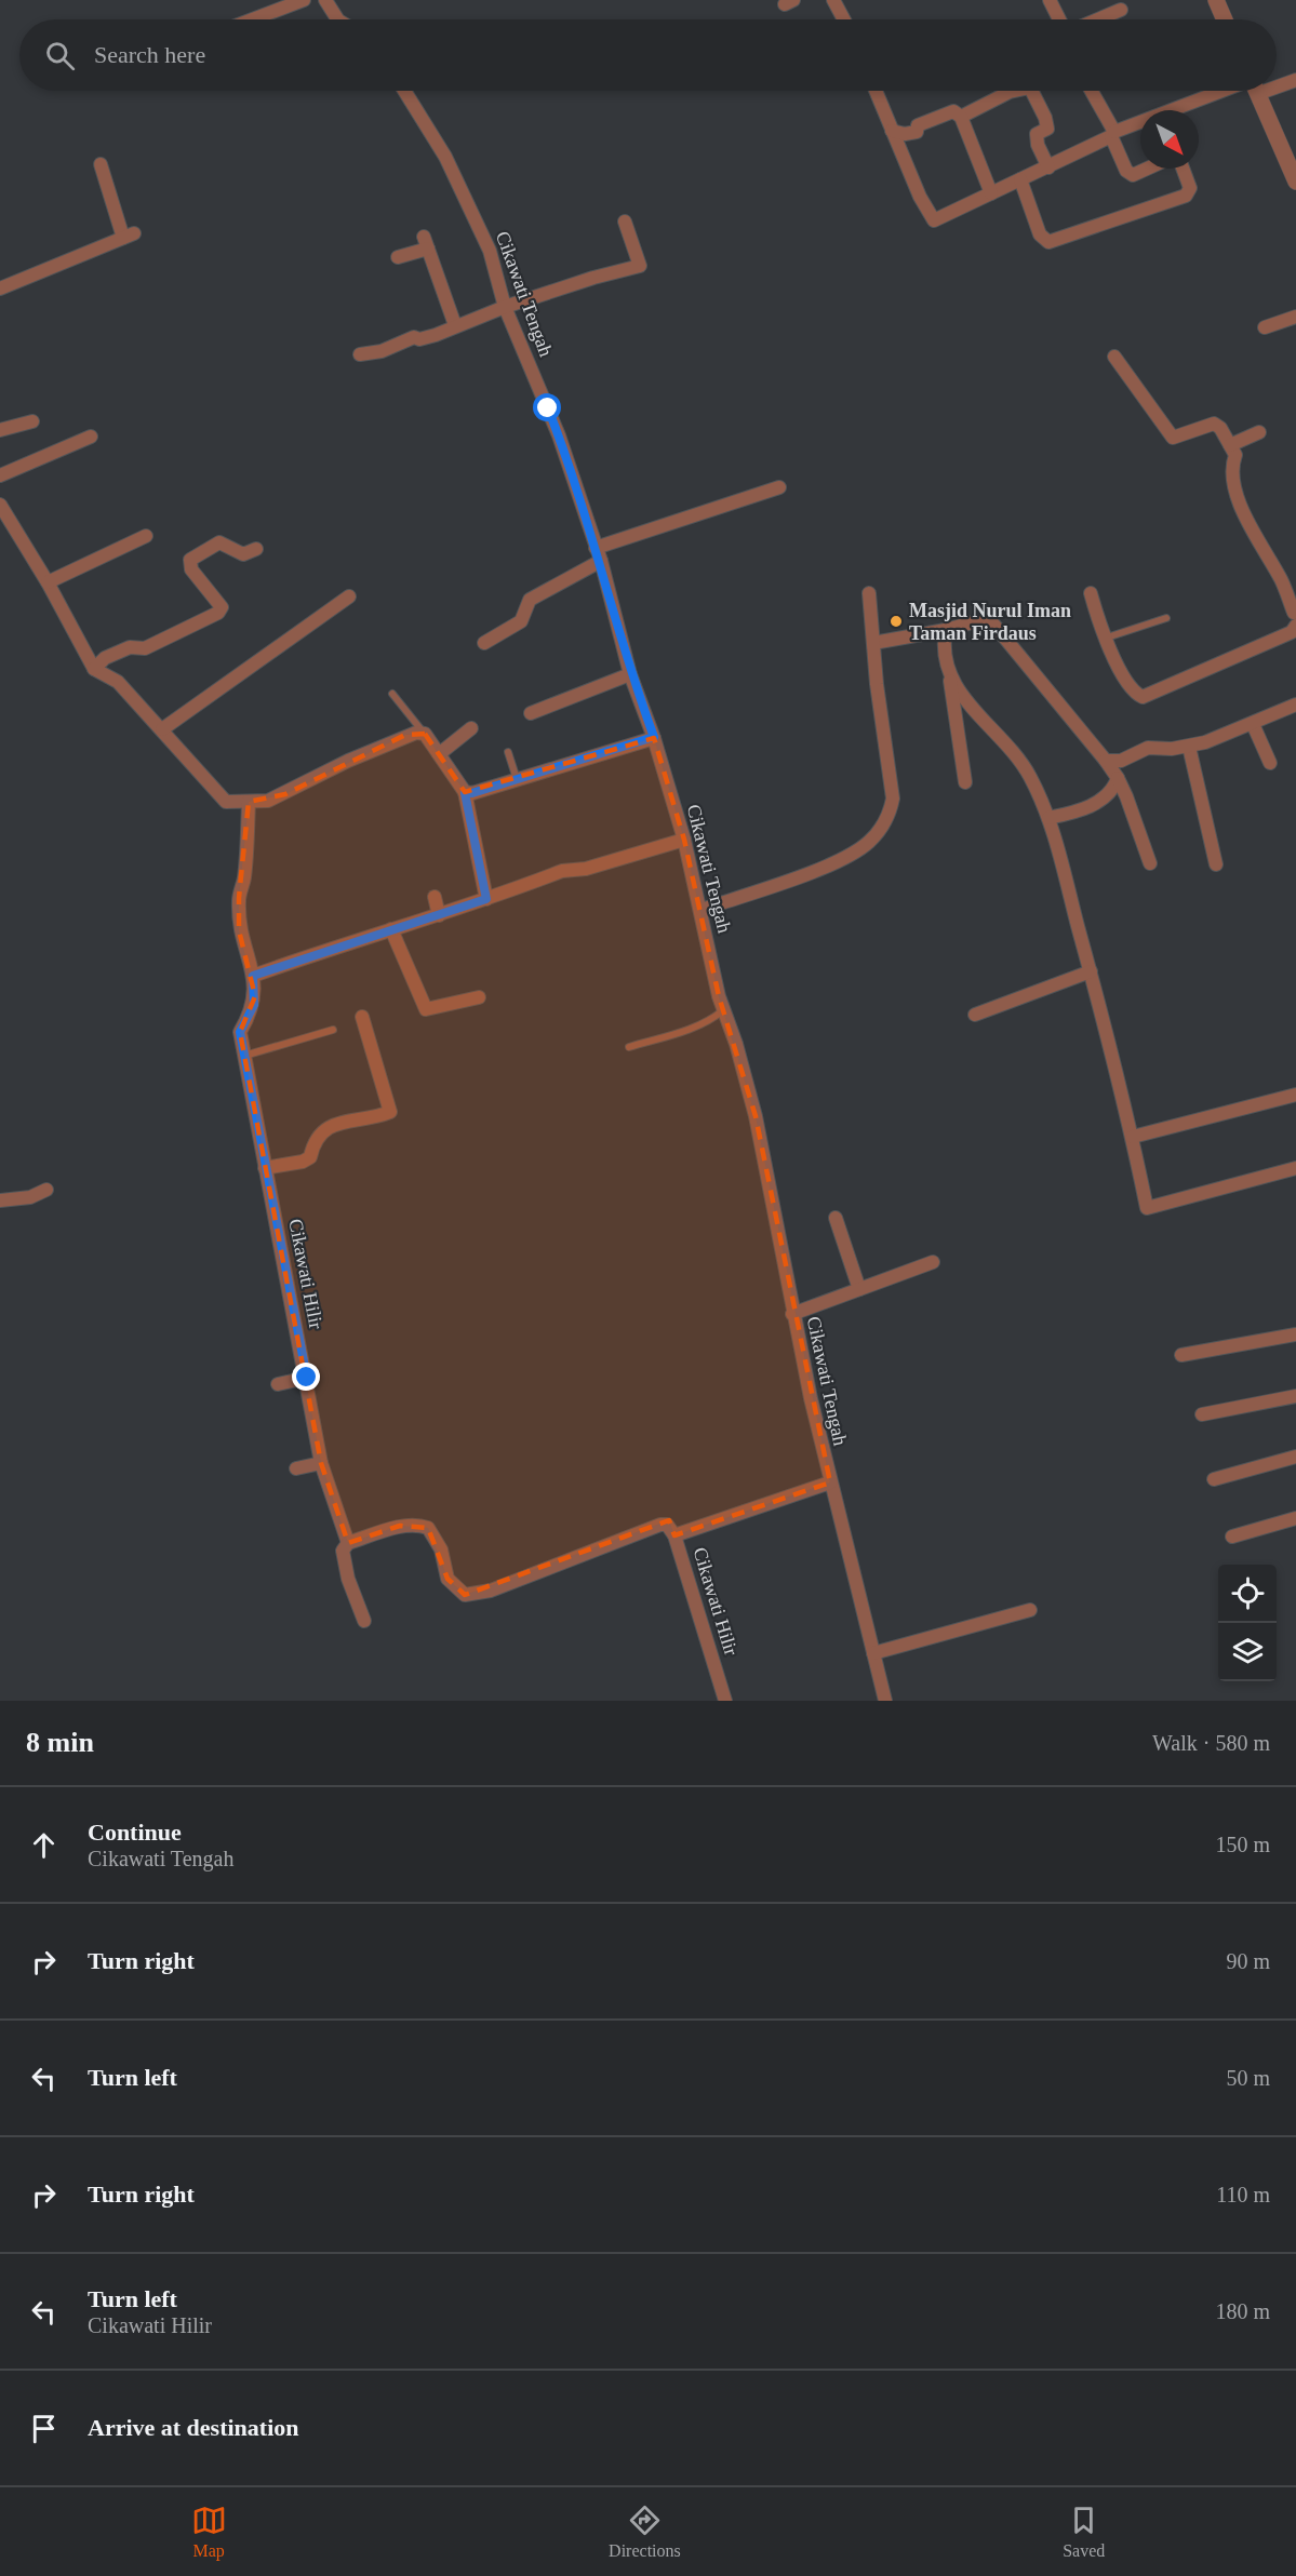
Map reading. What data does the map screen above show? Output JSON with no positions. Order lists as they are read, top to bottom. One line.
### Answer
{"streets":{"street":["Cikawati Tengah","Cikawati Hilir"]},"places":["Masjid Nurul Iman Taman Firdaus"],"north":"bottom right","page":{"search":"Search here","heading":["8 min","Walk · 580 m"],"list":[["Continue","Cikawati Tengah","150 m"],["Turn right","90 m"],["Turn left","50 m"],["Turn right","110 m"],["Turn left","Cikawati Hilir","180 m"],"Arrive at destination"],"nav":["Map","Directions","Saved"]}}
